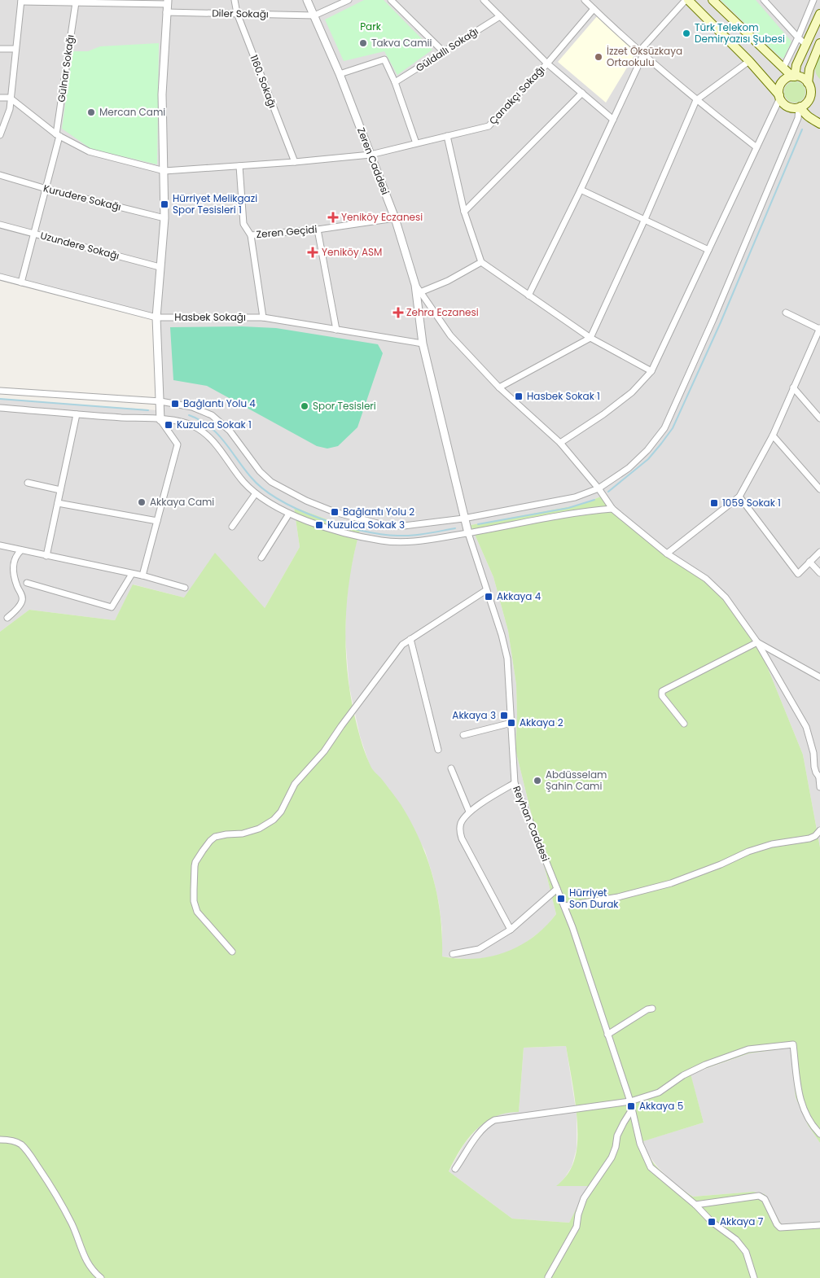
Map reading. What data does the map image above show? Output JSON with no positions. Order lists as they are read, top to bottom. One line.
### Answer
{"streets":{"street":["Diler Sokağı","Güldallı Sokağı","Gülnar Sokağı","1160. Sokağı","Çanakçı Sokağı","Zeren Caddesi","Kurudere Sokağı","Zeren Geçidi","Uzundere Sokağı","Hasbek Sokağı","Reyhan Caddesi"]},"crossings":[["Diler Sokağı","1160. Sokağı"],["Diler Sokağı","Zeren Caddesi"],["Gülnar Sokağı","Çanakçı Sokağı"],["Gülnar Sokağı","Kurudere Sokağı"],["Gülnar Sokağı","Uzundere Sokağı"],["Gülnar Sokağı","Hasbek Sokağı"],["1160. Sokağı","Çanakçı Sokağı"],["Çanakçı Sokağı","Zeren Caddesi"],["Zeren Caddesi","Zeren Geçidi"],["Zeren Caddesi","Hasbek Sokağı"],["Zeren Caddesi","Reyhan Caddesi"]],"parks":["Park"],"places":{"other":["Türk Telekom Demiryazısı Şubesi","Takva Camii","İzzet Öksüzkaya Ortaokulu","Mercan Cami","Spor Tesisleri","Akkaya Cami","Abdüsselam Şahin Cami"],"transit":["Hürriyet Melikgazi Spor Tesisleri 1","Hasbek Sokak 1","Bağlantı Yolu 4","Kuzulca Sokak 1","1059 Sokak 1","Bağlantı Yolu 2","Kuzulca Sokak 3","Akkaya 4","Akkaya 3","Akkaya 2","Hürriyet Son Durak","Akkaya 5","Akkaya 7"],"health":["Yeniköy Eczanesi","Yeniköy ASM","Zehra Eczanesi"]}}
